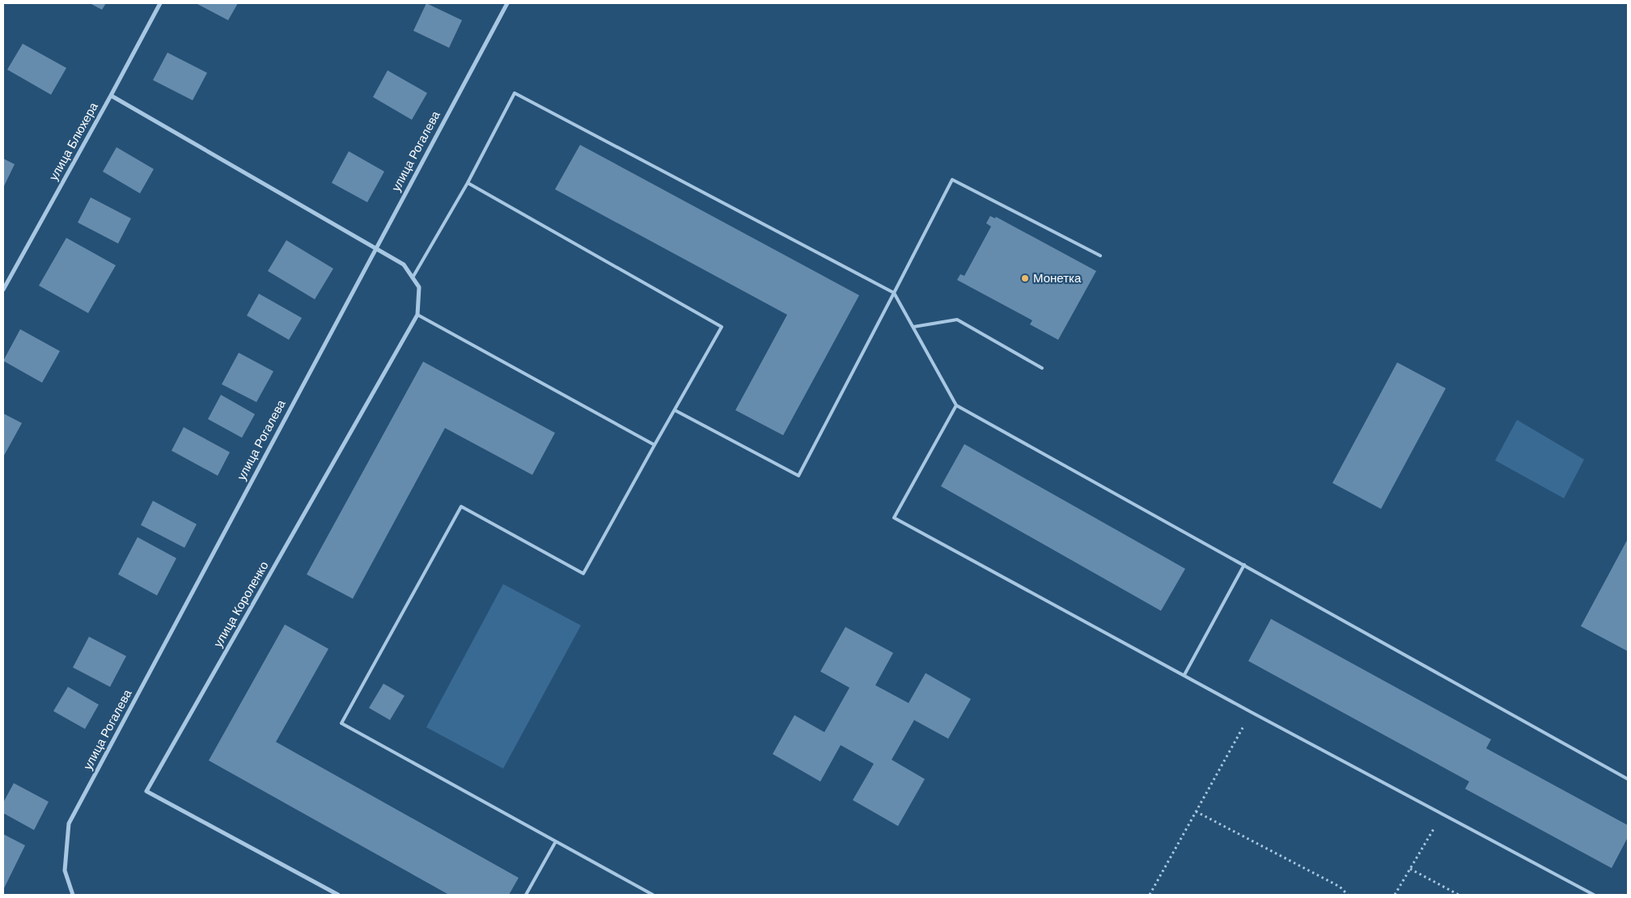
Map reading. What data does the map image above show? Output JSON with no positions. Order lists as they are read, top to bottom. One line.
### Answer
{"streets":{"street":["улица Блюхера","улица Рогалева","улица Короленко"]},"crossings":[["улица Блюхера","улица Короленко"],["улица Рогалева","улица Короленко"]],"places":["Монетка"]}
